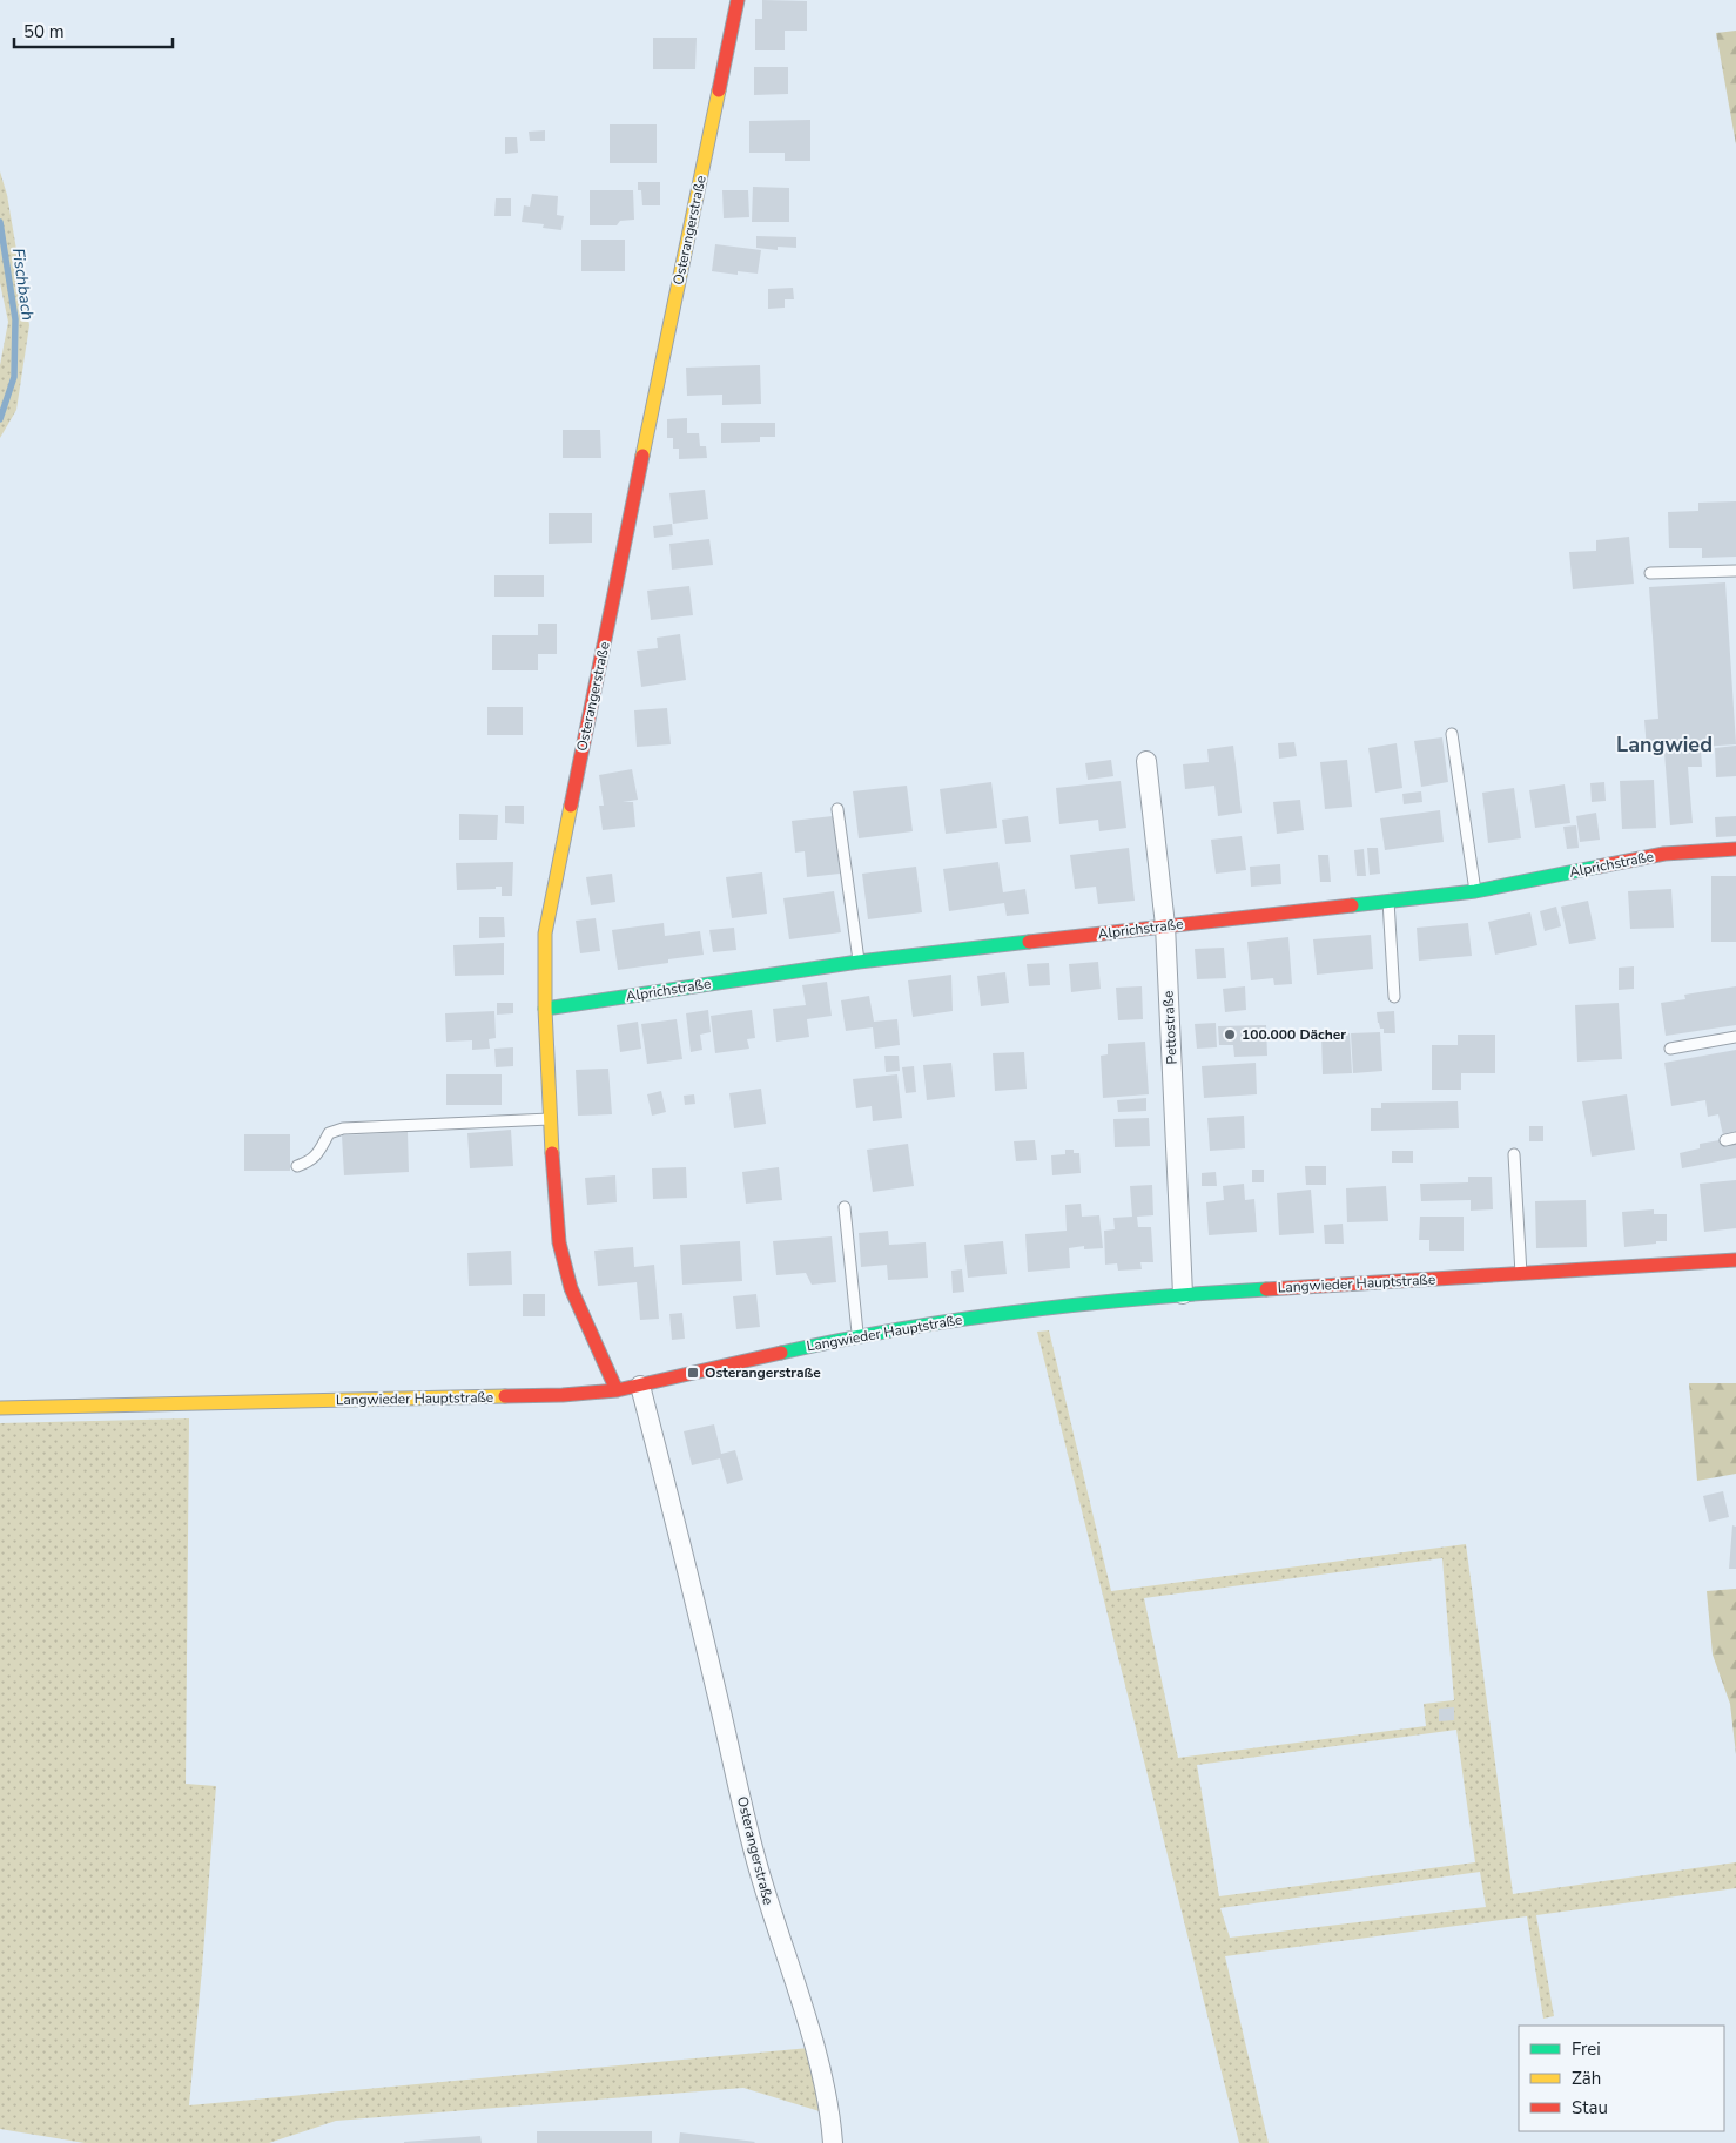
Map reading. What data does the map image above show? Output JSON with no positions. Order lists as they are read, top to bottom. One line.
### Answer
{"streets":{"street":["Osterangerstraße","Alprichstraße","Pettostraße","Langwieder Hauptstraße"]},"crossings":[["Osterangerstraße","Alprichstraße"],["Osterangerstraße","Langwieder Hauptstraße"],["Alprichstraße","Pettostraße"],["Pettostraße","Langwieder Hauptstraße"]],"districts":["Langwied"],"water":["Fischbach"],"places":{"other":["100.000 Dächer"],"transit":["Osterangerstraße"]},"legend":["Frei","Zäh","Stau"],"scale_bar":"50 m"}
